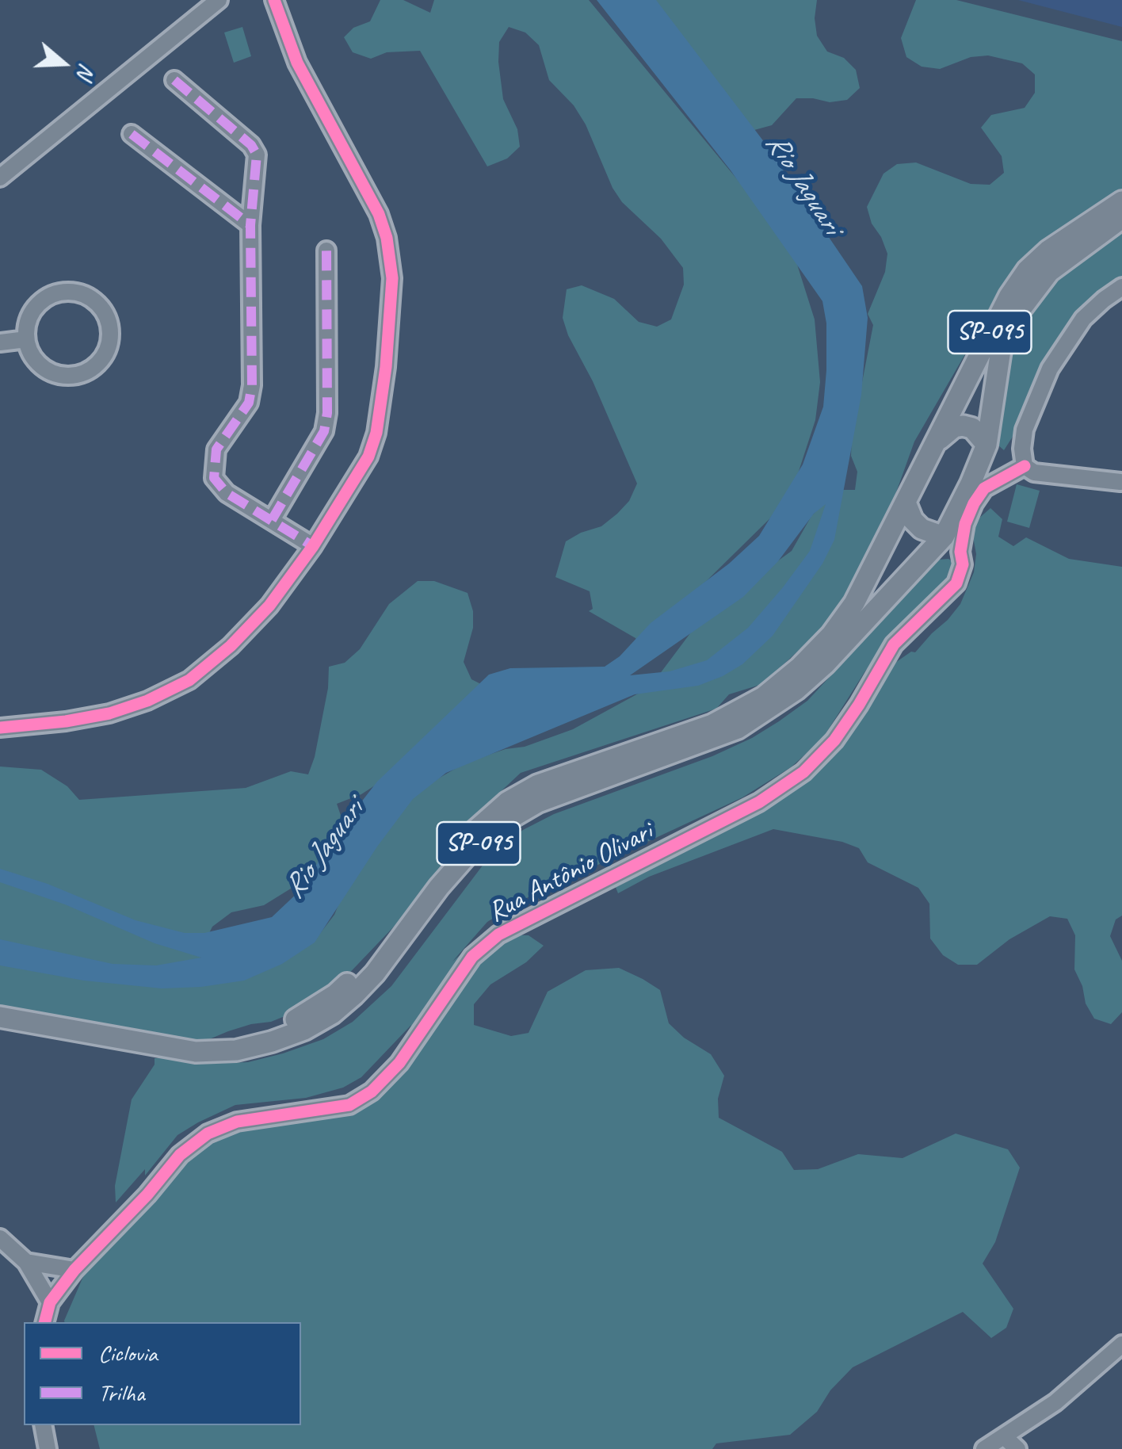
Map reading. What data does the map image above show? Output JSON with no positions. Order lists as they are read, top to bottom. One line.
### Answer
{"streets":{"main road":["SP-095"],"street":["Rua Antônio Olivari"]},"water":["Rio Jaguari"],"legend":["Ciclovia","Trilha"],"north":"right"}
